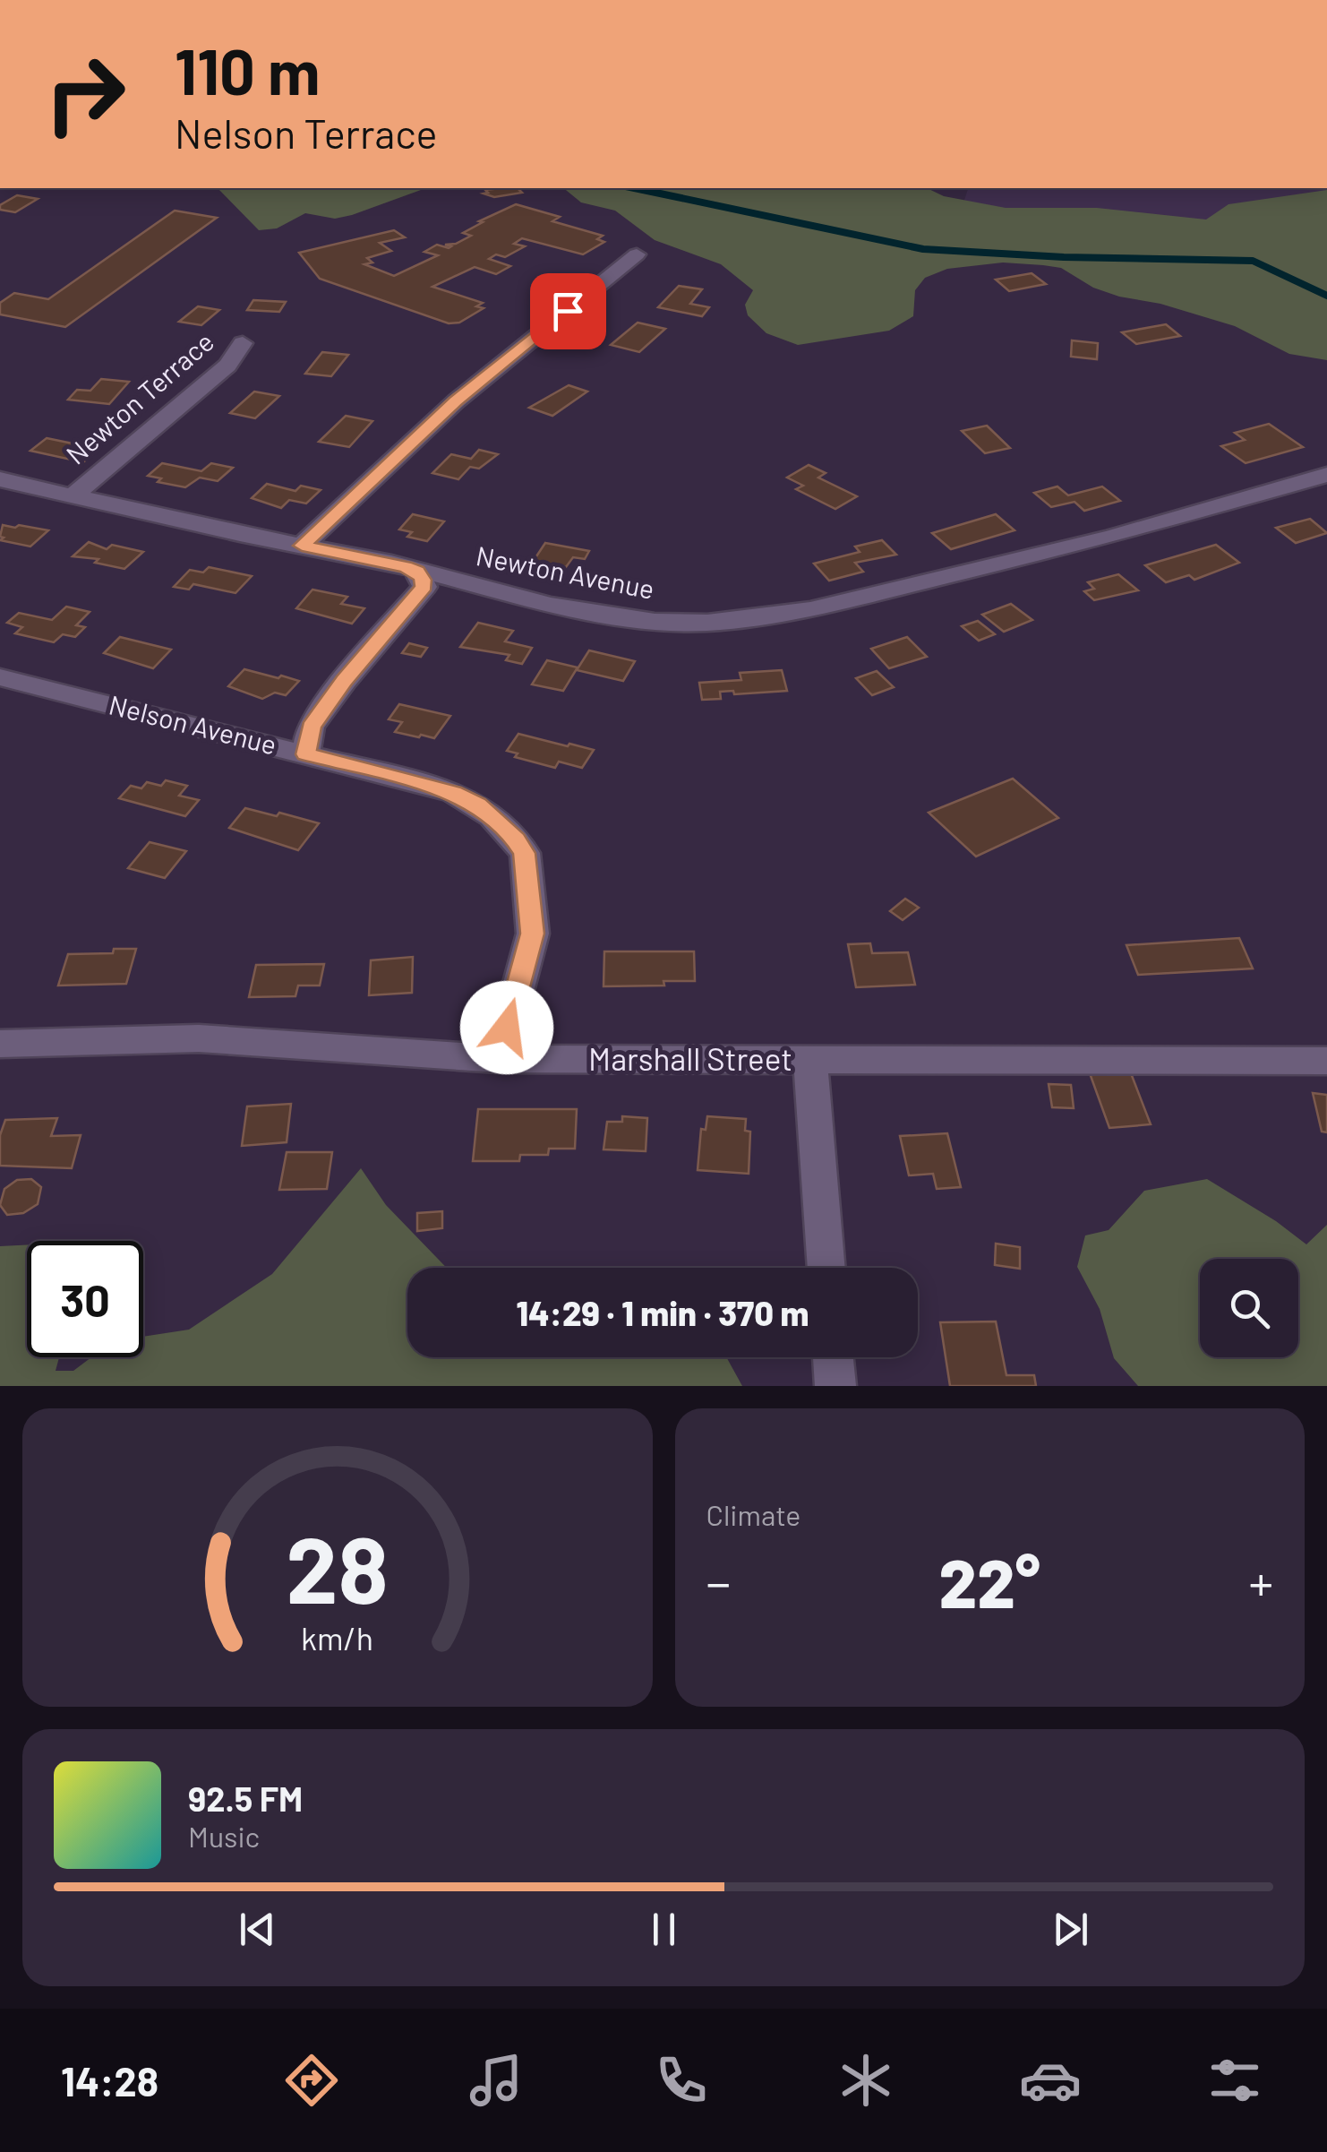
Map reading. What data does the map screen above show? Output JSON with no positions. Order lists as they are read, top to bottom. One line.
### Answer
{"streets":{"street":["Newton Terrace","Newton Avenue","Nelson Avenue","Marshall Street"]},"crossings":[["Newton Terrace","Newton Avenue"],["Nelson Avenue","Marshall Street"]],"page":{"turn":["110 m","Nelson Terrace"],"limit":"30","trip":"14:29 · 1 min · 370 m","tile":"Climate","heat":["−","22°","+"],"song":["92.5 FM","Music"],"tabs":"14:28","gauge":["28","km/h"]}}
